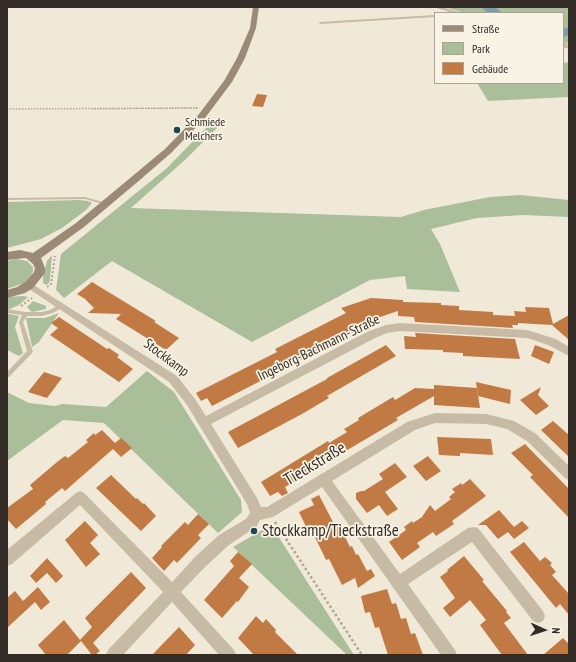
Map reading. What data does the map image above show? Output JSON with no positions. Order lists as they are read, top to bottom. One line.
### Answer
{"streets":{"street":["Ingeborg-Bachmann-Straße","Stockkamp","Tieckstraße"]},"crossings":[["Ingeborg-Bachmann-Straße","Stockkamp"],["Stockkamp","Tieckstraße"]],"places":["Schmiede Melchers","Stockkamp/Tieckstraße"],"legend":["Straße","Park","Gebäude"],"north":"right"}
